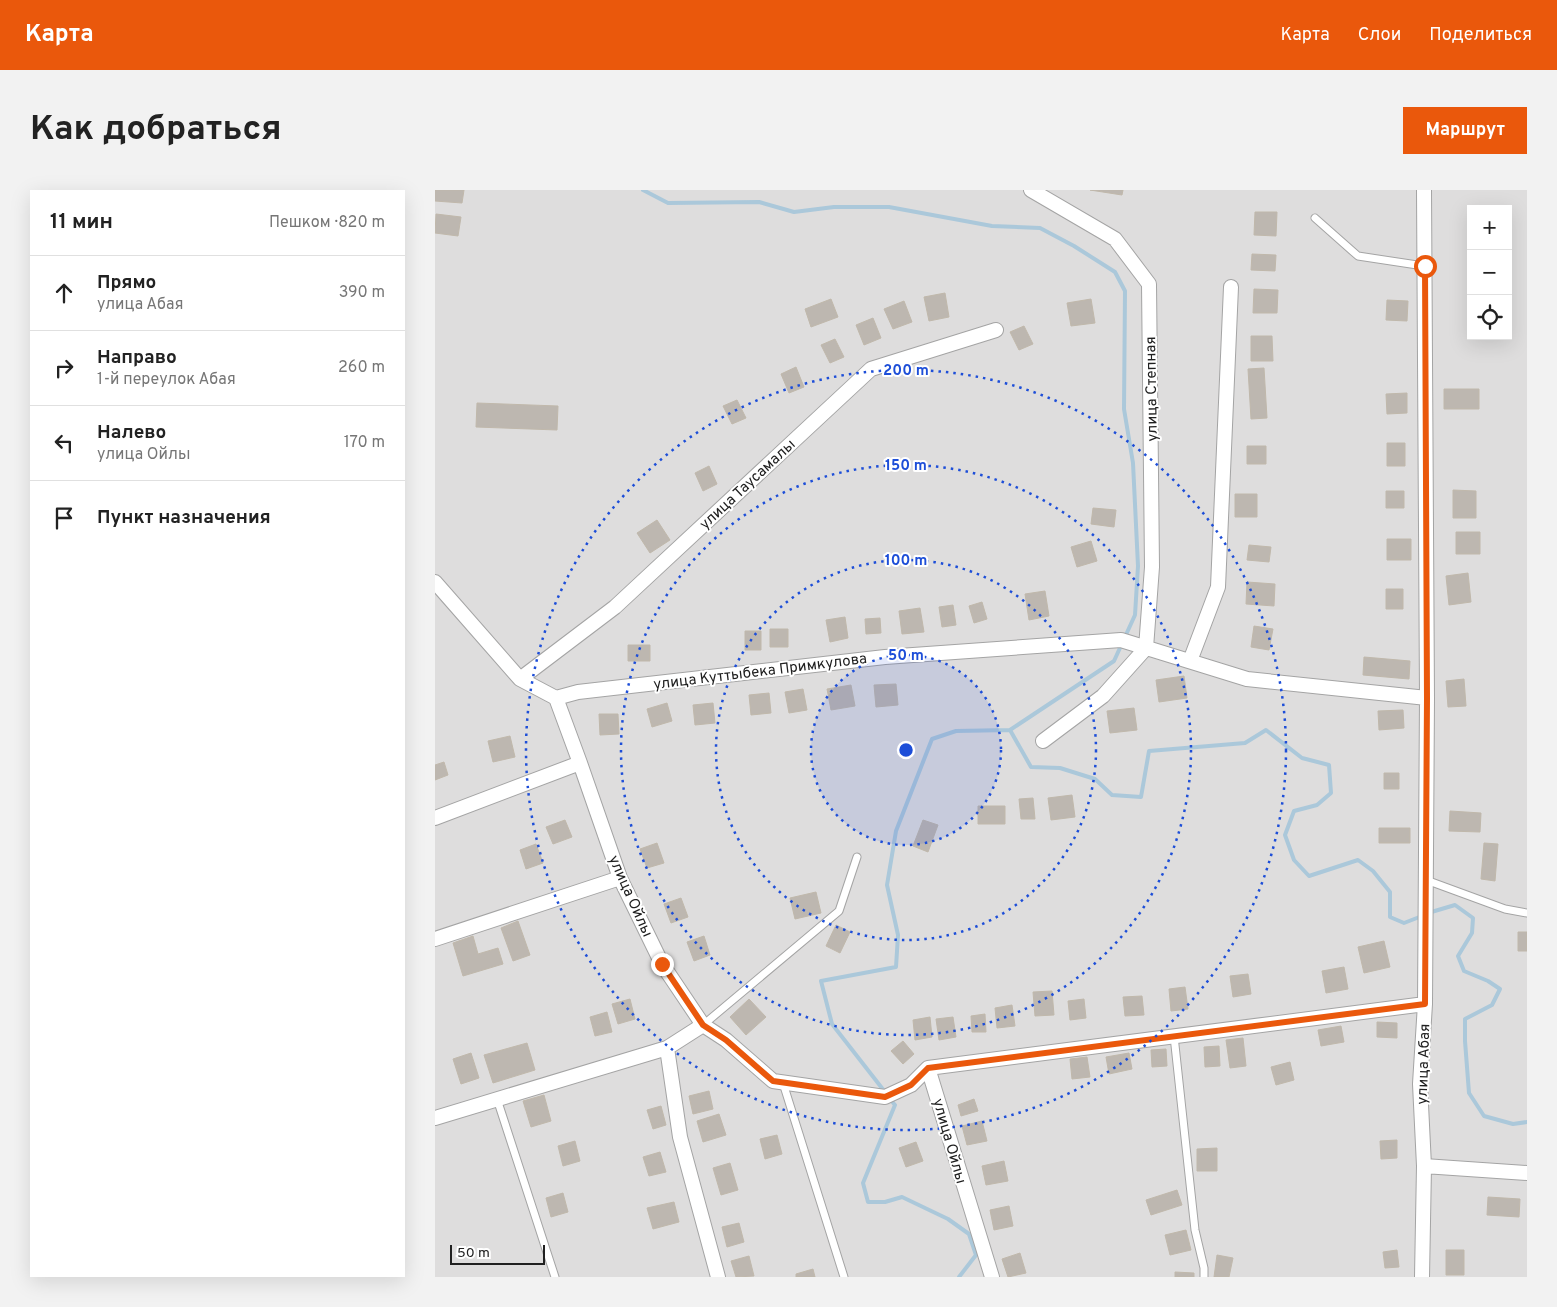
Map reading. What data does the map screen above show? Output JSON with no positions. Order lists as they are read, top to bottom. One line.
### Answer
{"streets":{"street":["улица Степная","улица Таусамалы","улица Куттыбека Примкулова","улица Ойлы","улица Абая"]},"crossings":[["улица Степная","улица Куттыбека Примкулова"],["улица Куттыбека Примкулова","улица Абая"]],"scale_bar":"50 m","page":{"header":"Карта","nav":["Карта","Слои","Поделиться"],"buttons":"Маршрут","title":"Как добраться","heading":["11 мин","Пешком · 820 m"],"map_buttons":["+","−"],"list":[["Прямо","улица Абая","390 m"],["Направо","1-й переулок Абая","260 m"],["Налево","улица Ойлы","170 m"],"Пункт назначения"],"scale":"50 m"},"rings":["200 m","150 m","100 m","50 m"]}
